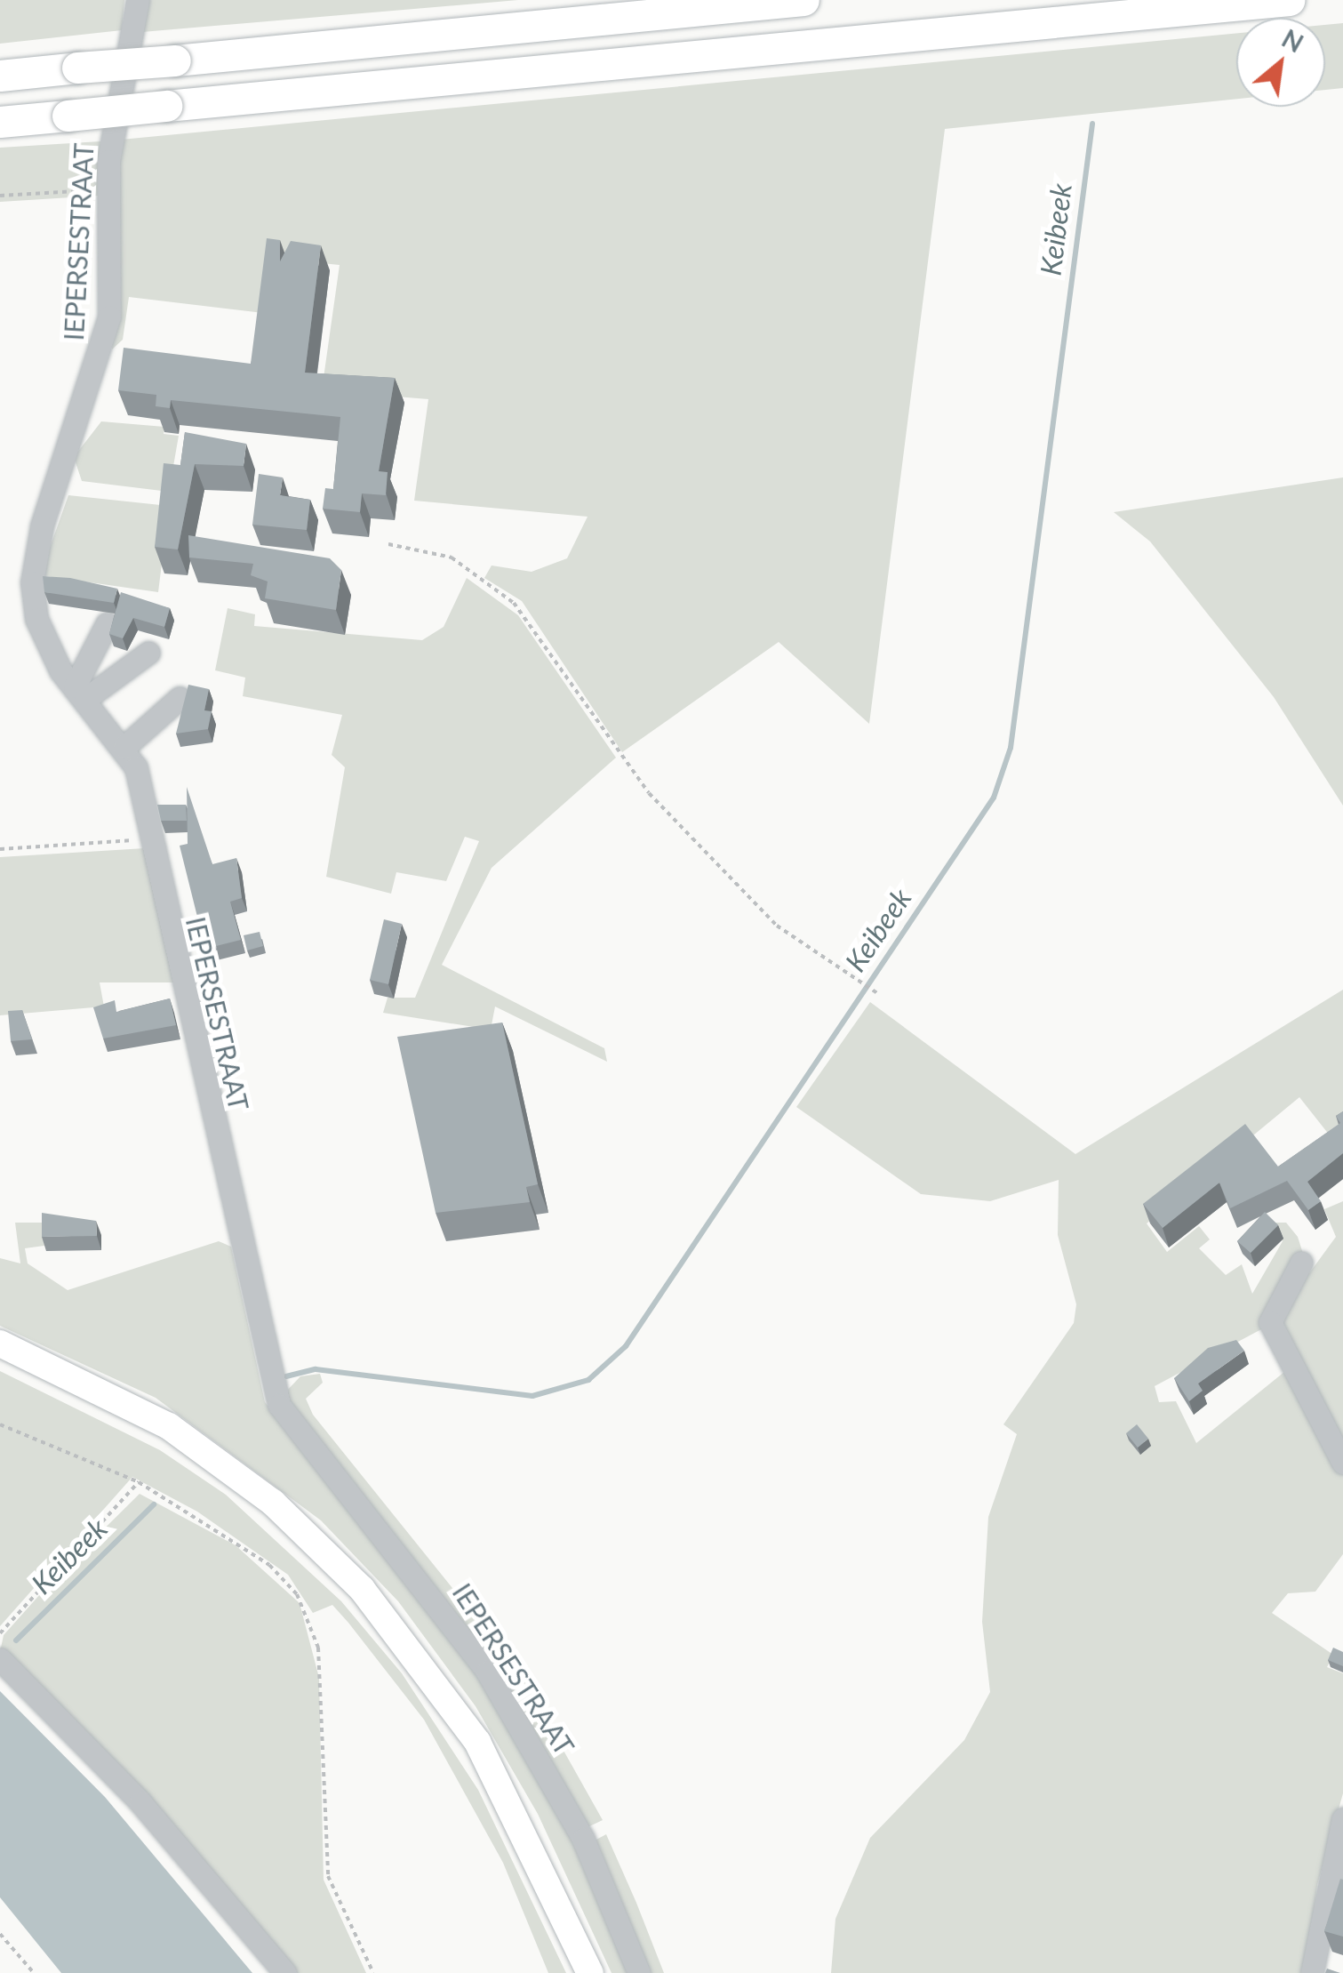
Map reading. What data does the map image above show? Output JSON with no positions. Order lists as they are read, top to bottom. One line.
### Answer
{"streets":{"street":["IEPERSESTRAAT"]},"water":["Keibeek"],"north":"top right"}
